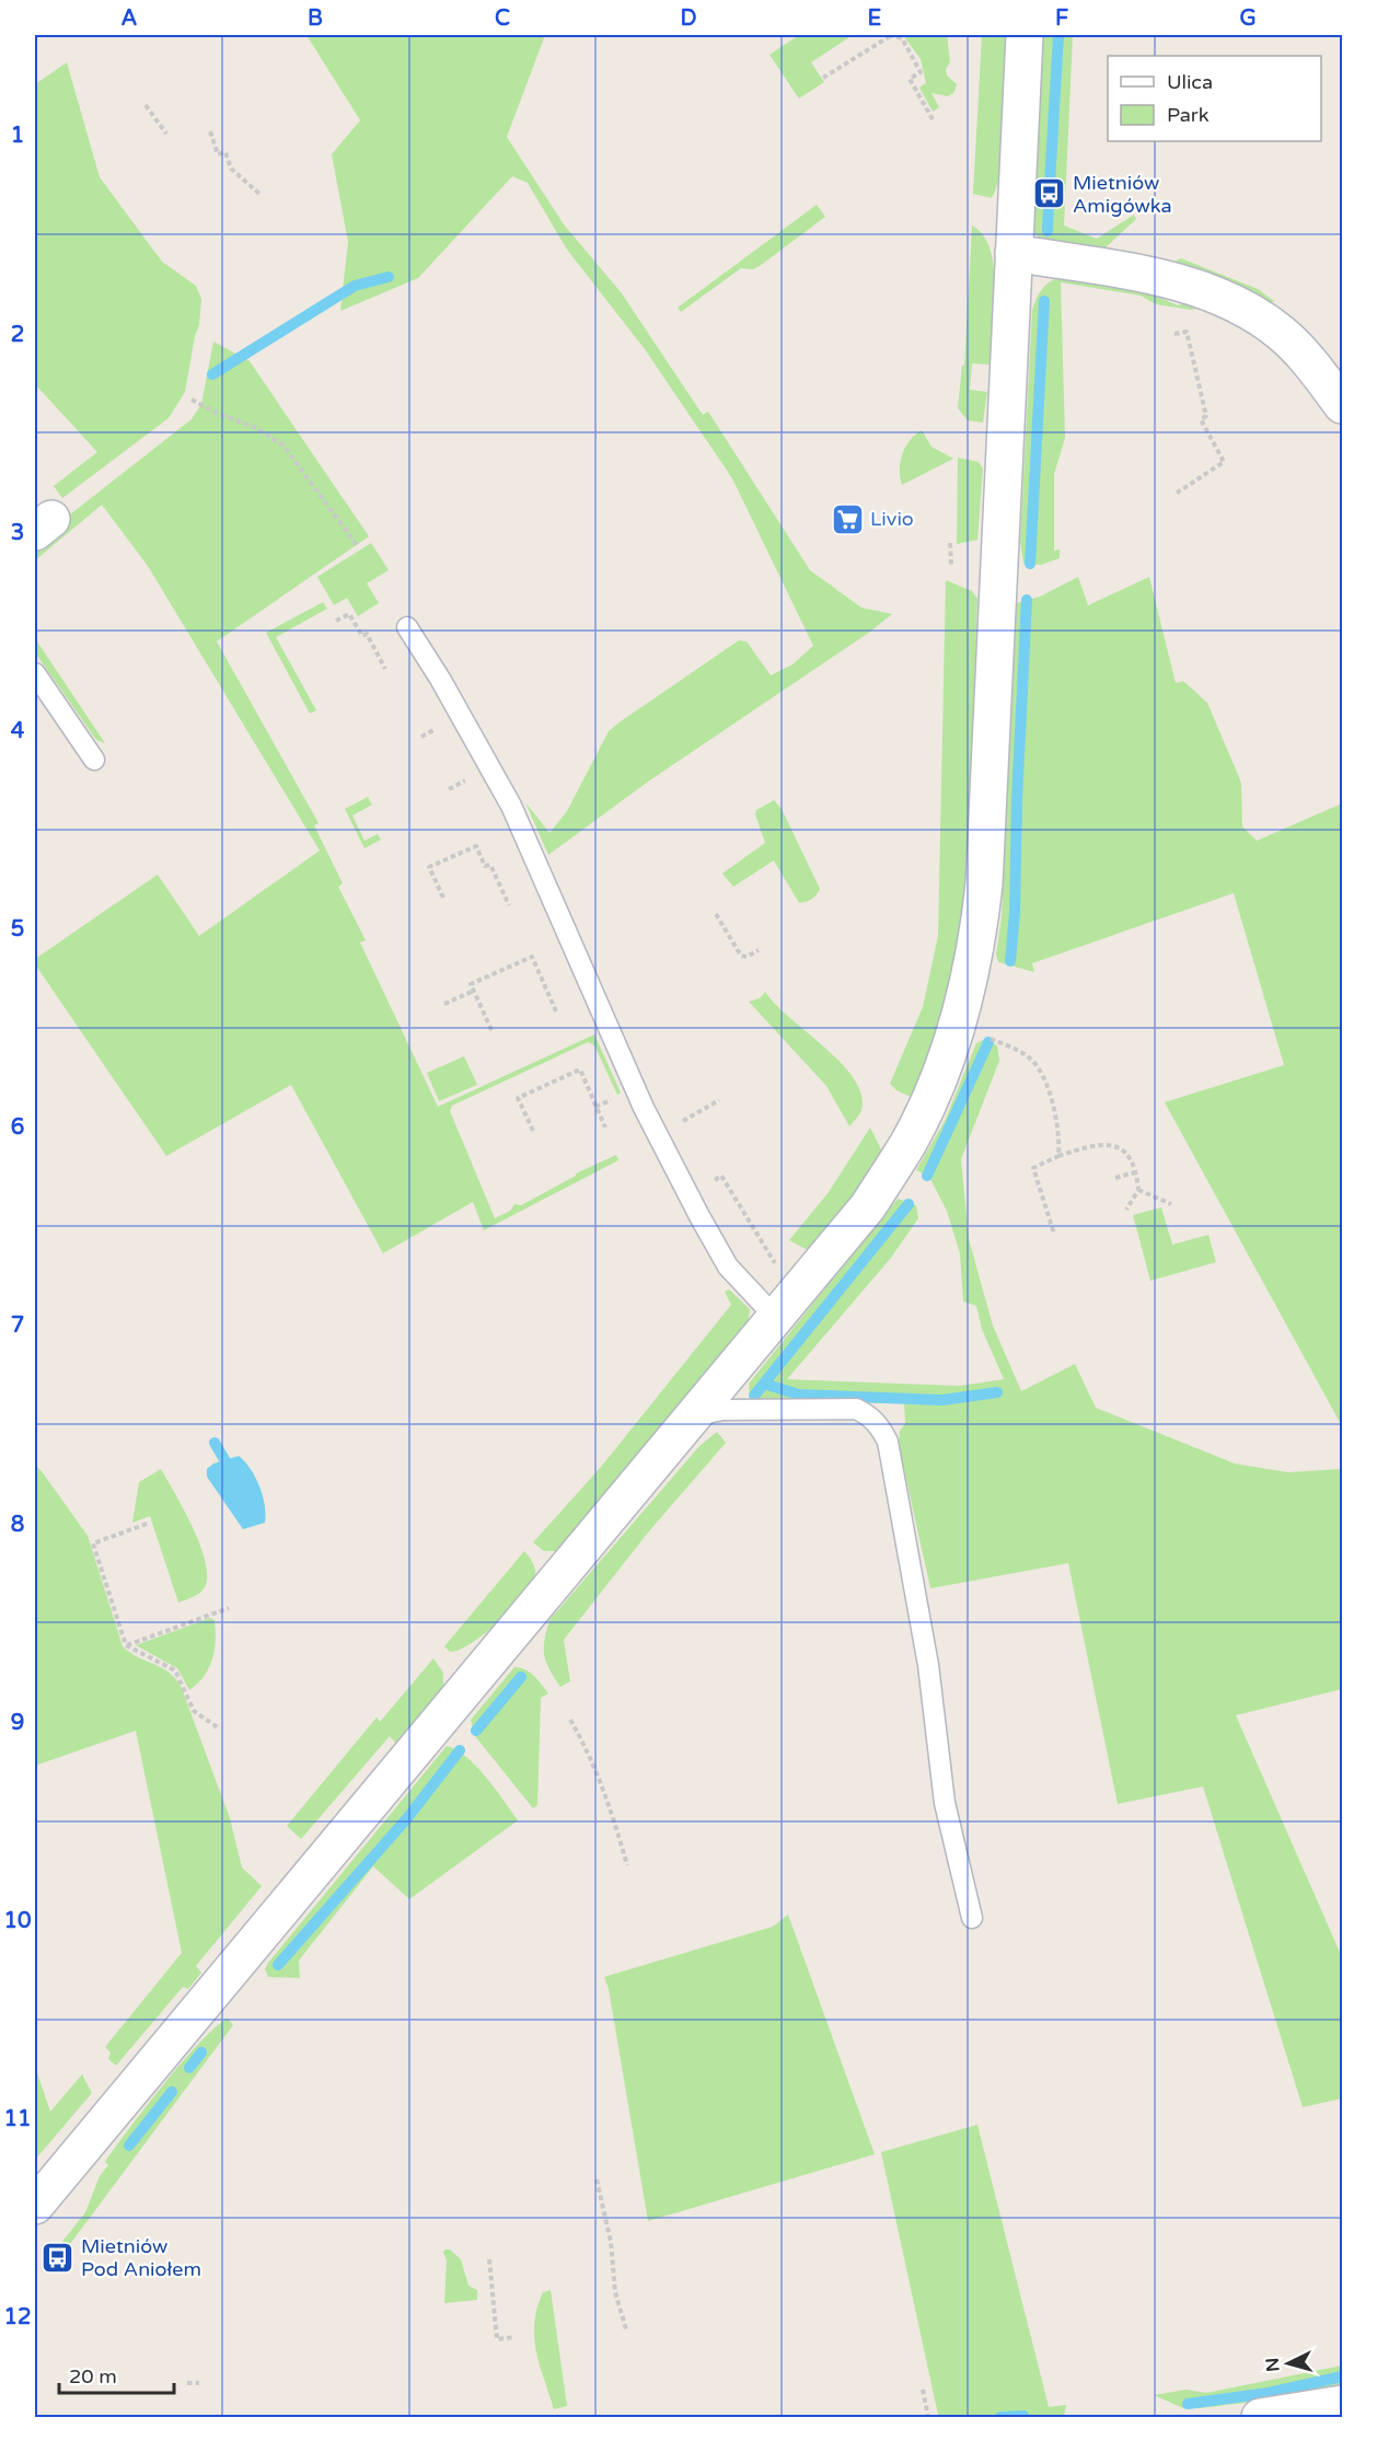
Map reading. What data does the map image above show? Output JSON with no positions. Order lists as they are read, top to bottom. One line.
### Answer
{"places":{"bus stop":["Mietniów Amigówka","Mietniów Pod Aniołem"],"supermarket":["Livio"]},"legend":["Ulica","Park"],"scale_bar":"20 m","north":"left","grid":{"columns":["A","B","C","D","E","F","G"],"rows":["1","2","3","4","5","6","7","8","9","10","11","12"]}}
